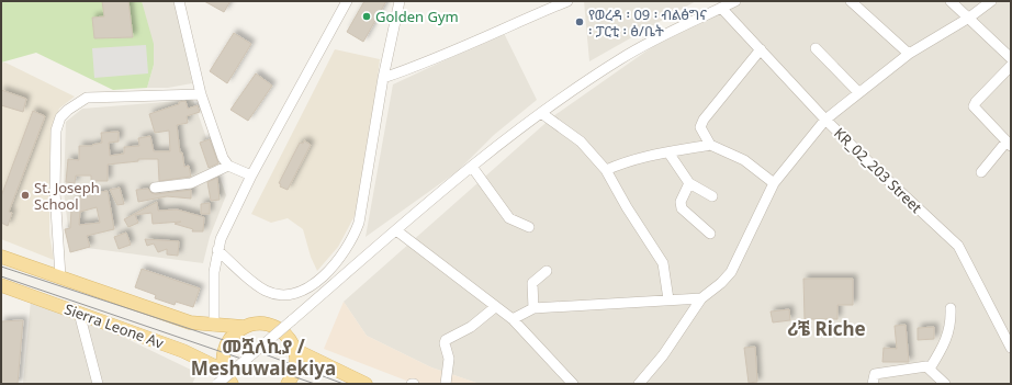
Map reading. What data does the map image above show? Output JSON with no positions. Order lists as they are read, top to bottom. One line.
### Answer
{"streets":{"main road":["Sierra Leone Av"],"street":["KR_02_203 Street"]},"districts":["ሪቼ Riche","መሿለኪያ / Meshuwalekiya"],"places":["Golden Gym","የወረዳ ፡ 09 ፡ ብልፅግና ፡ ፓርቲ ፡ ፅ/ቤት","St. Joseph School"]}
